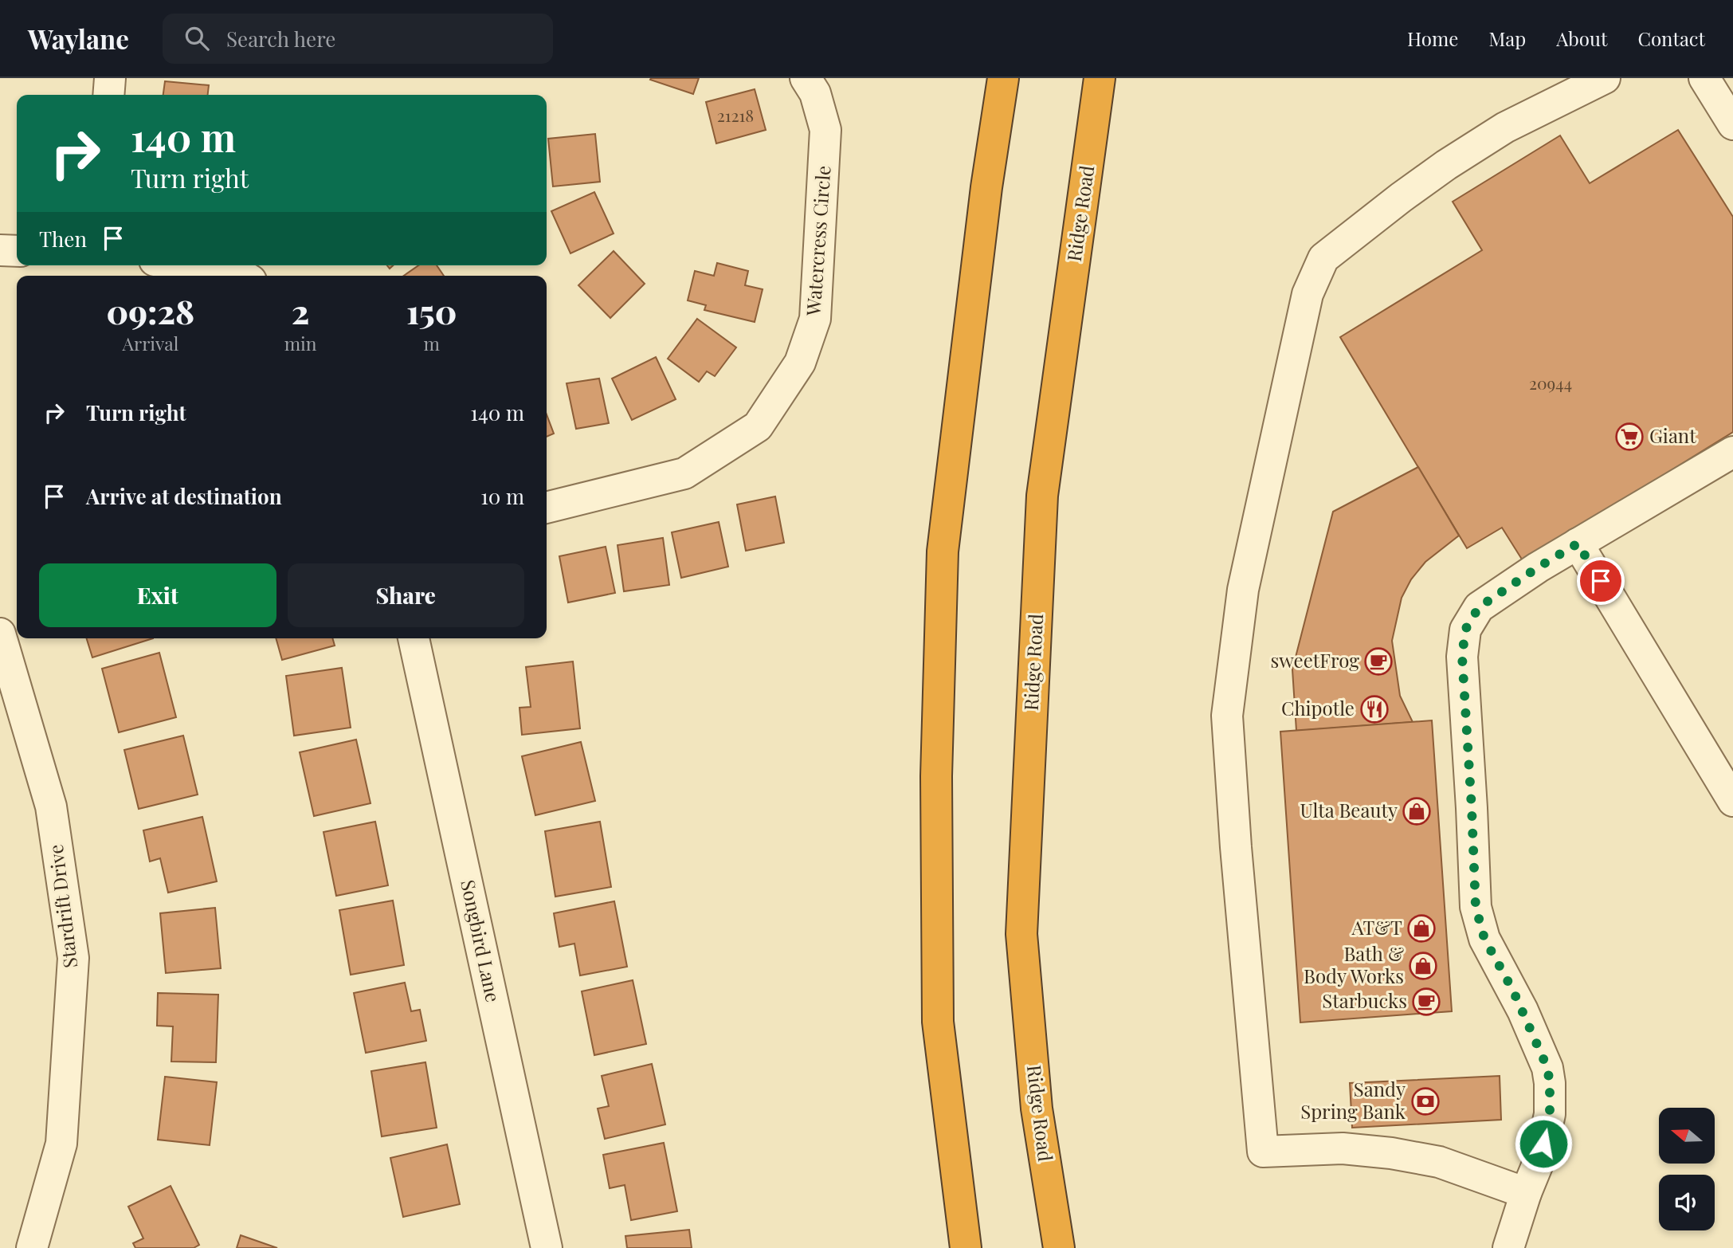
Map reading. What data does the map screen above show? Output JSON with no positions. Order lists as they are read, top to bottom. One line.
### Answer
{"streets":{"highway":["Ridge Road"],"street":["Watercress Circle","Stardrift Drive","Songbird Lane"]},"places":{"supermarket":["Giant"],"cafe":["sweetFrog","Starbucks"],"restaurant":["Chipotle"],"shop":["Ulta Beauty","AT&T","Bath & Body Works"],"bank":["Sandy Spring Bank"]},"house_numbers":["21218","20944"],"north":"left","page":{"header":"Waylane","search":"Search here","nav":["Home","Map","About","Contact"],"turn":["140 m","Turn right"],"then":"Then","eta":["09:28","Arrival","2","min","150","m"],"list":[{"name":"Turn right","value":"140 m"},{"name":"Arrive at destination","value":"10 m"}],"buttons":["Exit","Share"]}}
